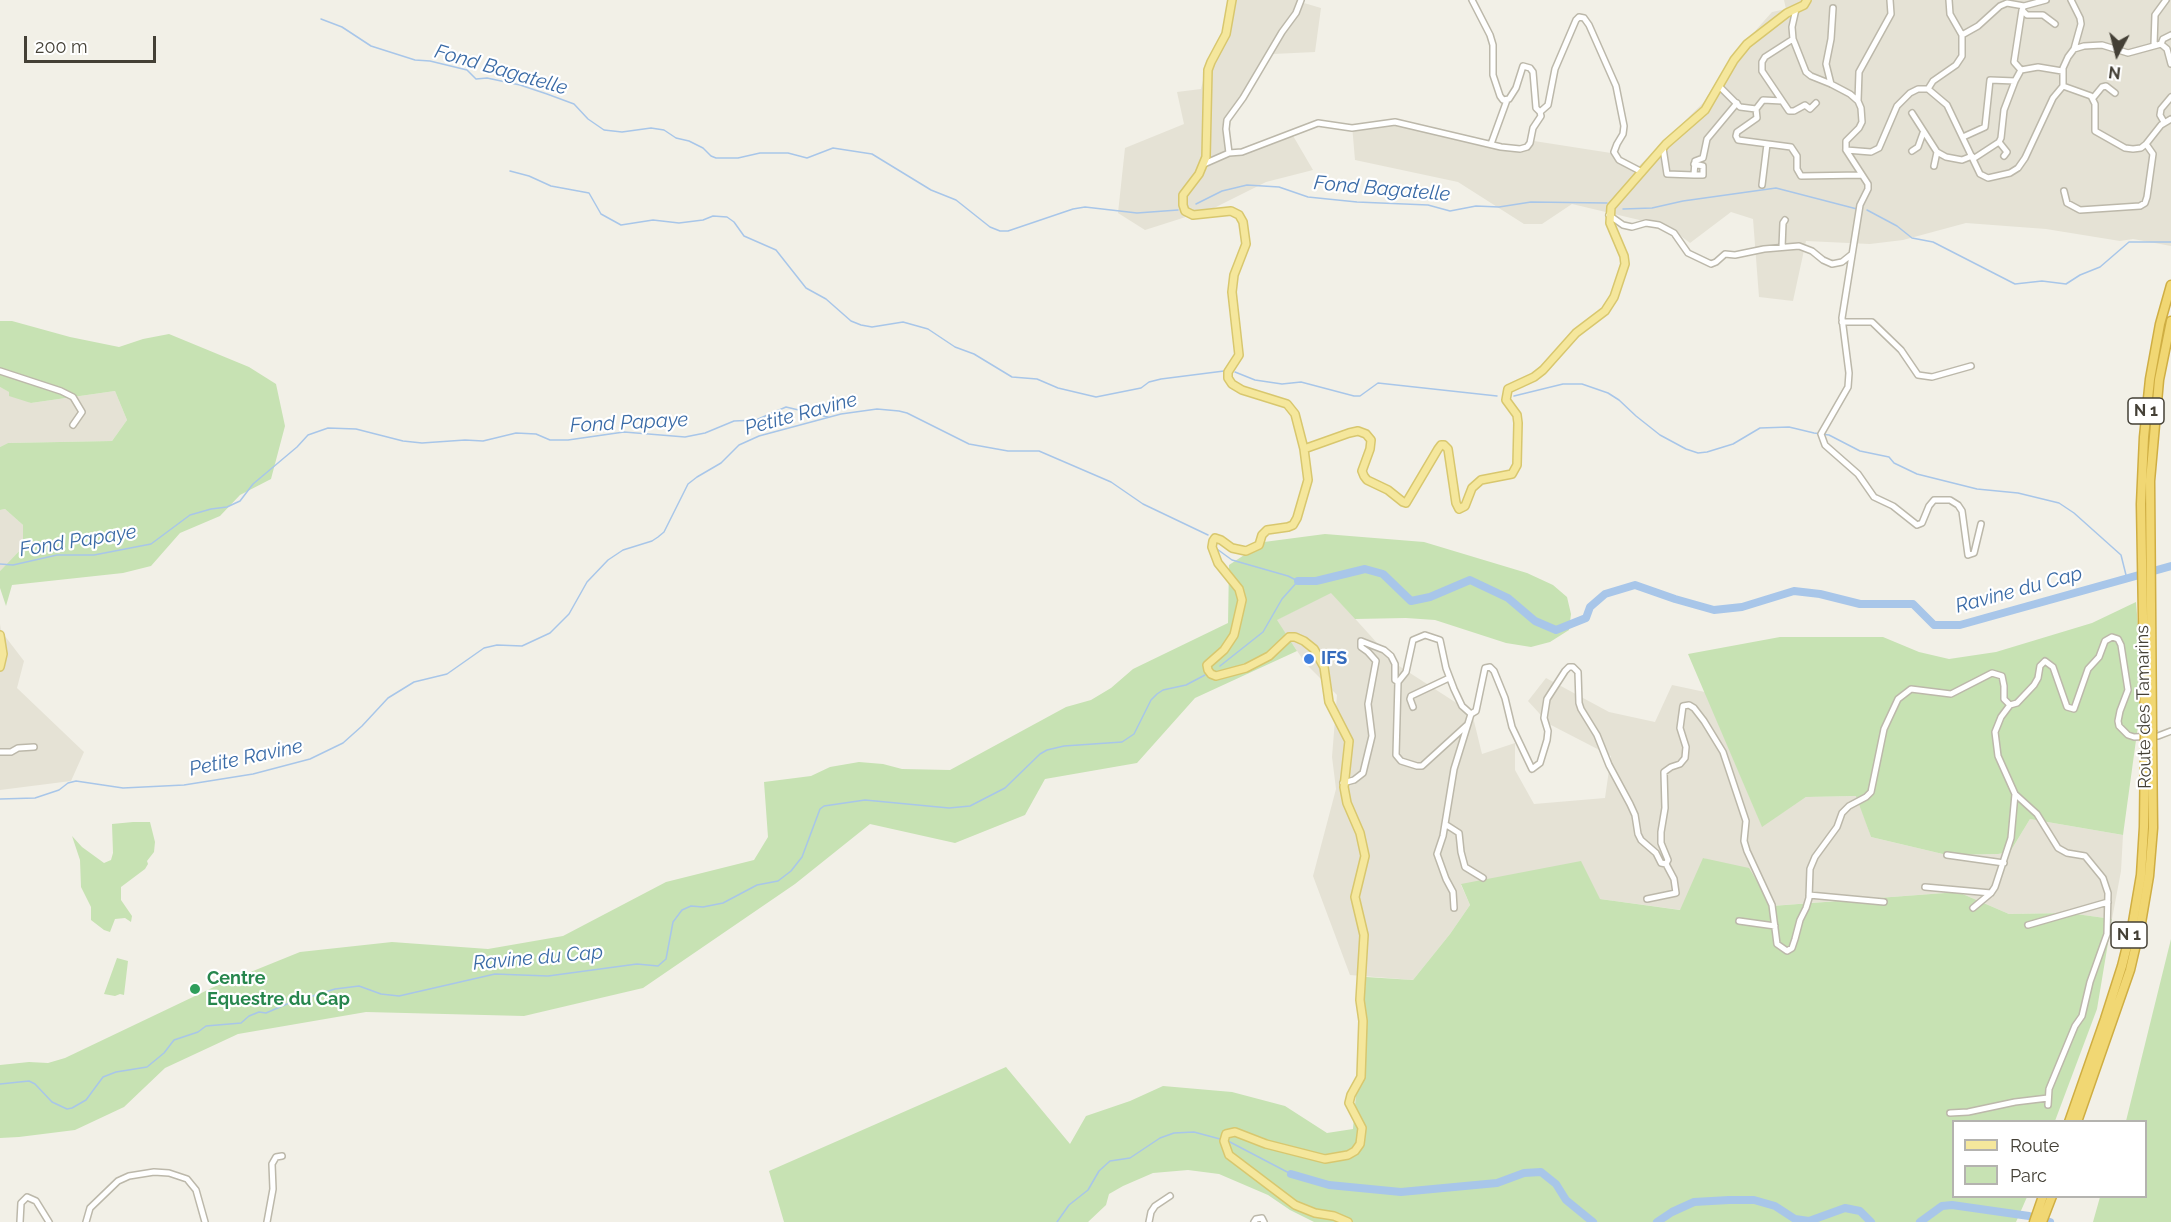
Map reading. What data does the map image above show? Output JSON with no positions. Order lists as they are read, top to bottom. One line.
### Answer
{"streets":{"highway":["N 1","Route des Tamarins"]},"water":["Fond Bagatelle","Petite Ravine","Fond Papaye","Ravine du Cap"],"places":["IFS","Centre Equestre du Cap"],"legend":["Route","Parc"],"scale_bar":"200 m","north":"bottom"}
